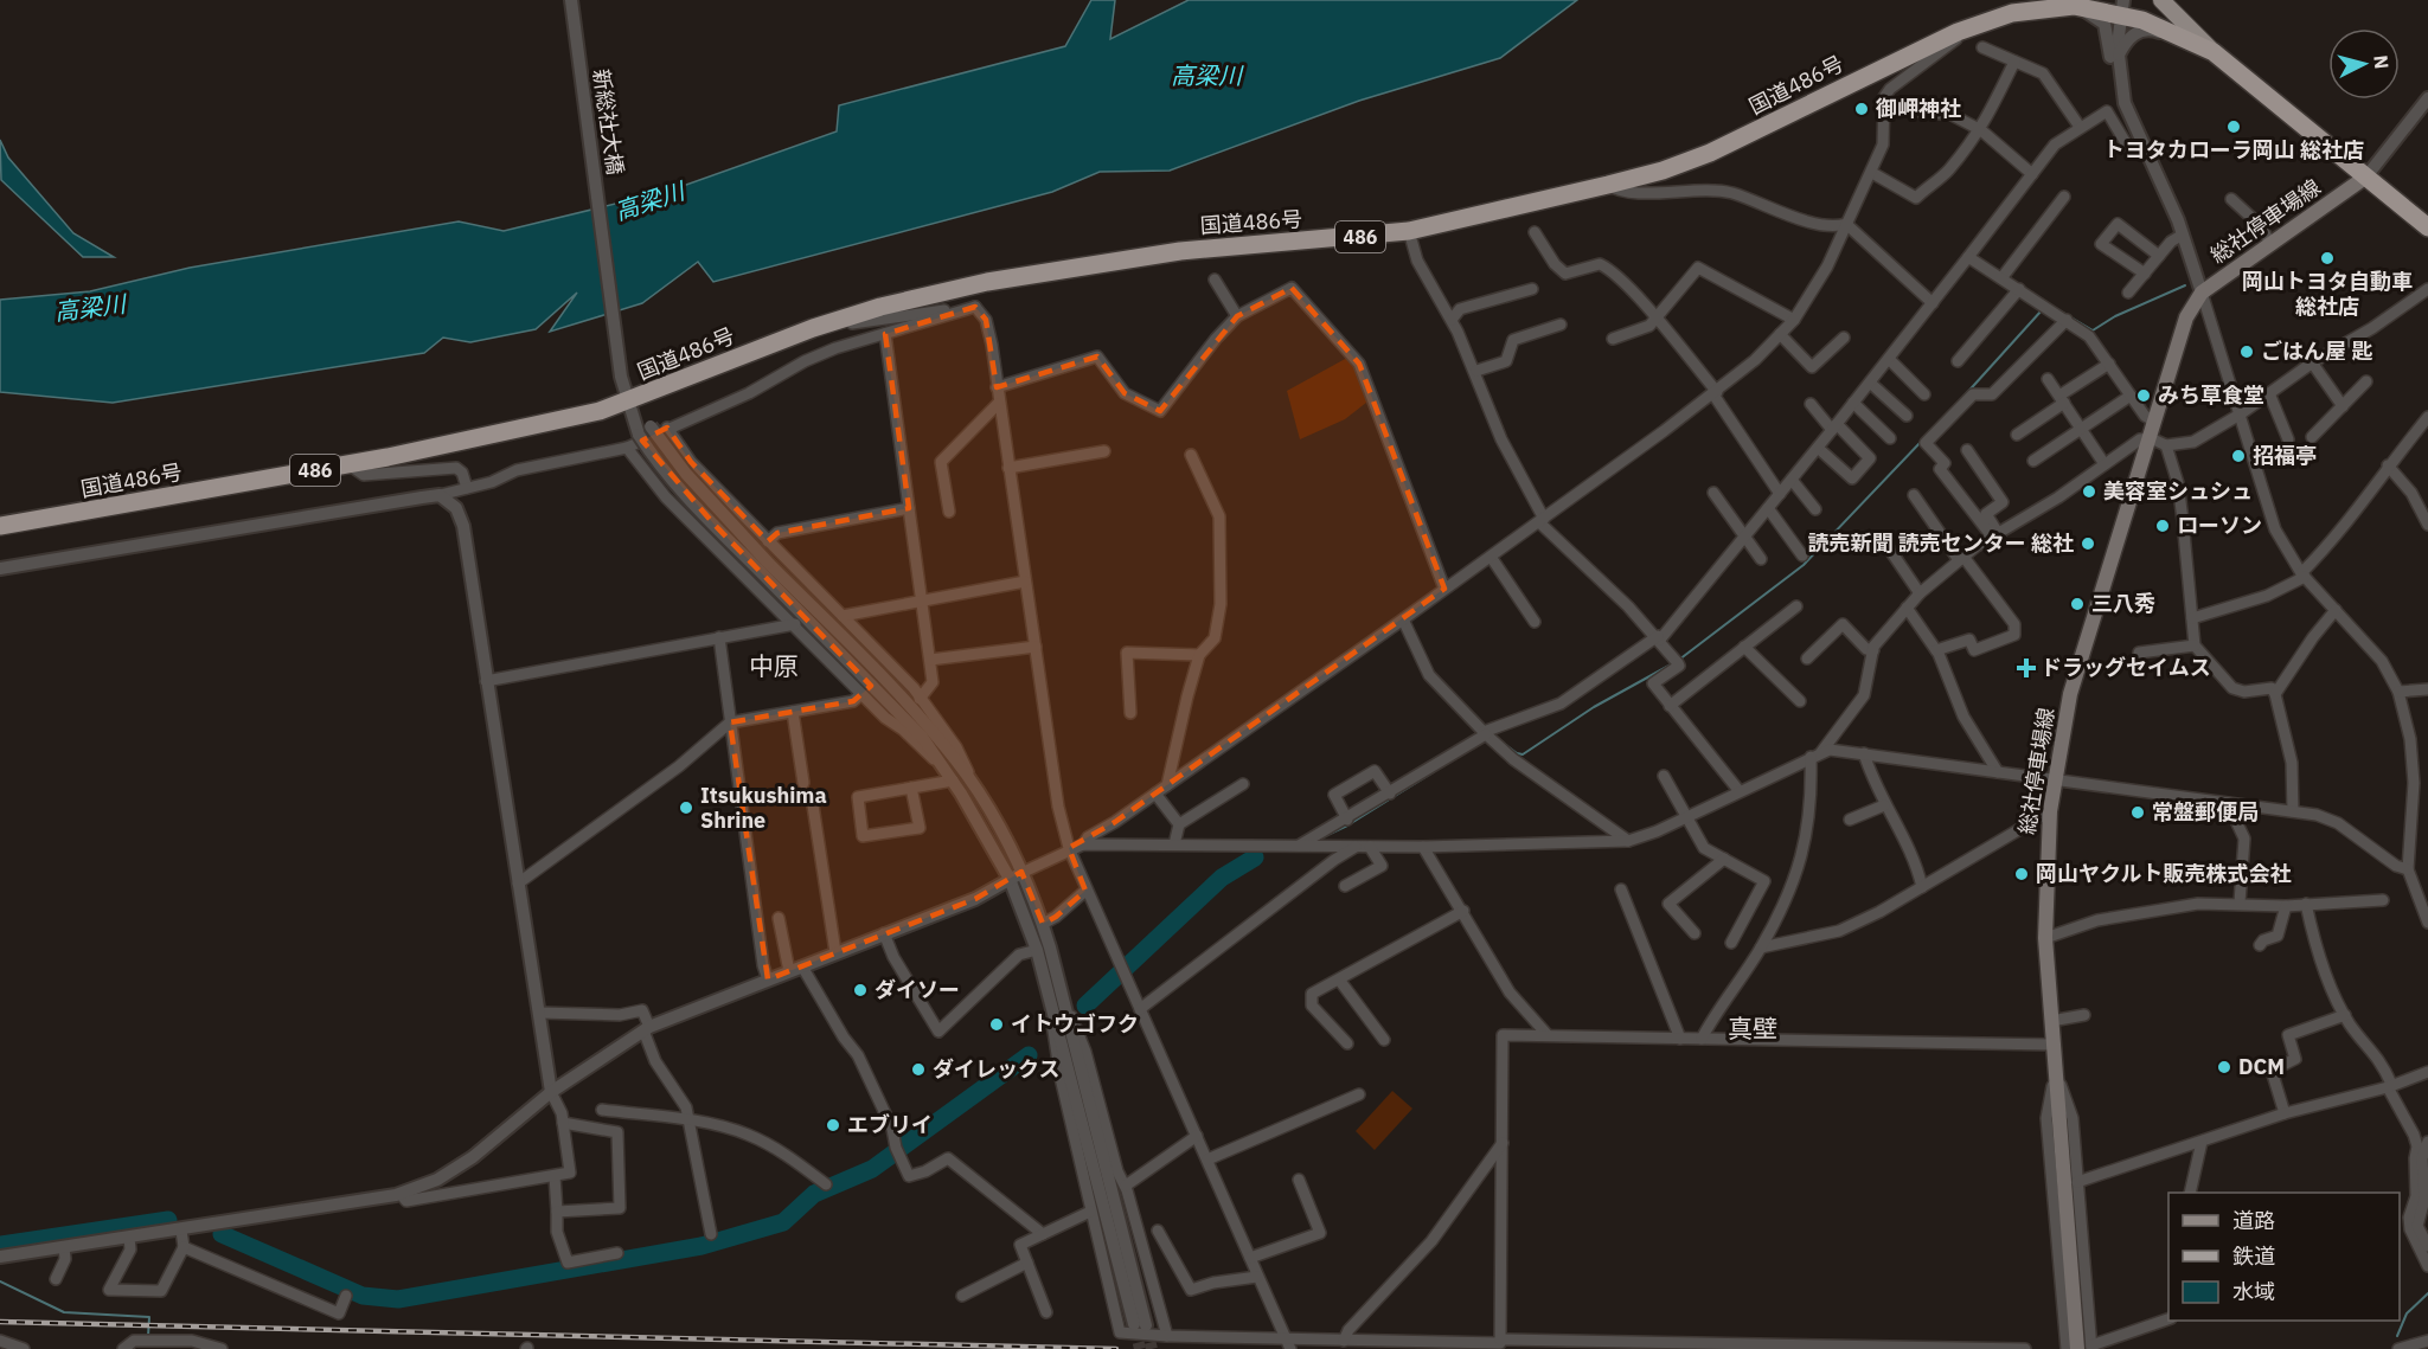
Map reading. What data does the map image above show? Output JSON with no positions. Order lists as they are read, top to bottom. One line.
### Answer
{"streets":{"highway":["国道486号","486"],"main road":["総社停車場線"],"street":["新総社大橋"]},"crossings":[["国道486号","新総社大橋"],["国道486号","総社停車場線"]],"districts":["中原","真壁"],"water":["高梁川"],"places":{"other":["御岬神社","トヨタカローラ岡山 総社店","岡山トヨタ自動車 総社店","ごはん屋 匙","みち草食堂","招福亭","美容室シュシュ","ローソン","読売新聞 読売センター 総社","三八秀","Itsukushima Shrine","常盤郵便局","岡山ヤクルト販売株式会社","ダイソー","イトウゴフク","DCM","ダイレックス","エブリイ"],"health":["ドラッグセイムス"]},"legend":["道路","鉄道","水域"],"north":"right"}
